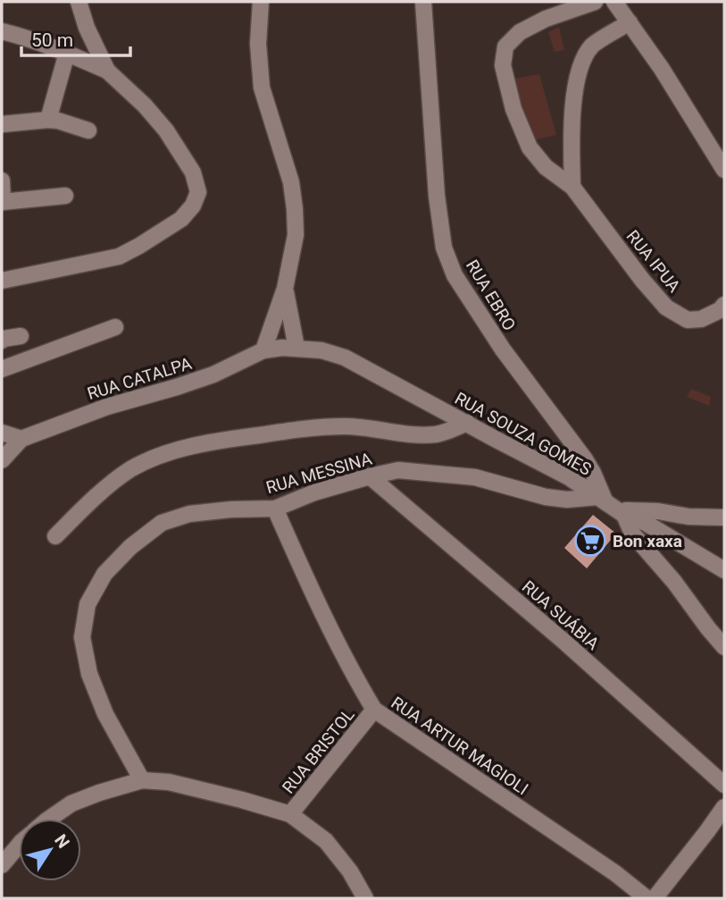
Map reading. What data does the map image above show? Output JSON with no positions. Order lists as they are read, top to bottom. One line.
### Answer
{"streets":{"street":["RUA IPUA","RUA EBRO","RUA CATALPA","RUA SOUZA GOMES","RUA MESSINA","RUA SUÁBIA","RUA ARTUR MAGIOLI","RUA BRISTOL"]},"crossings":[["RUA EBRO","RUA SOUZA GOMES"],["RUA EBRO","RUA MESSINA"],["RUA CATALPA","RUA SOUZA GOMES"],["RUA SOUZA GOMES","RUA MESSINA"],["RUA MESSINA","RUA SUÁBIA"],["RUA MESSINA","RUA ARTUR MAGIOLI"],["RUA ARTUR MAGIOLI","RUA BRISTOL"]],"places":{"supermarket":["Bon xaxa"]},"scale_bar":"50 m","north":"top right"}
